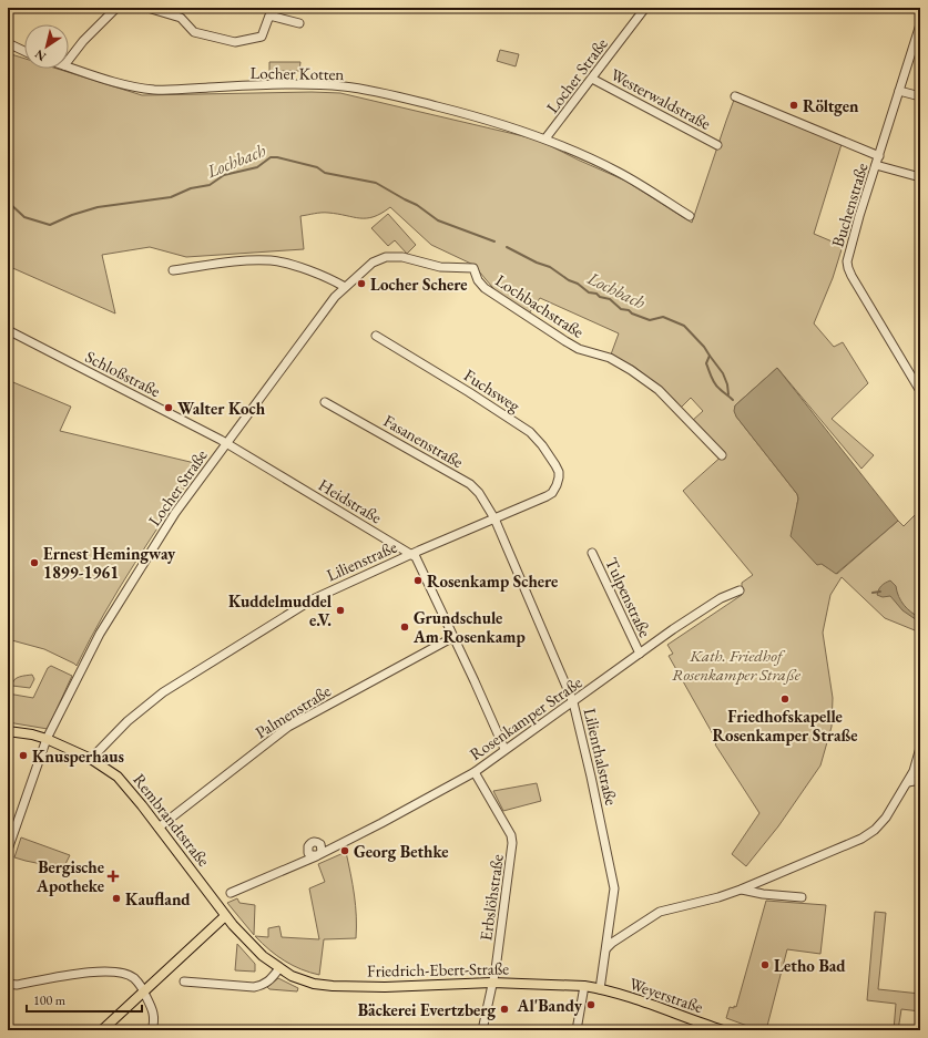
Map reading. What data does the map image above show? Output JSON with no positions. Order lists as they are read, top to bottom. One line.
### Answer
{"streets":{"main road":["Rembrandtstraße","Friedrich-Ebert-Straße","Weyerstraße"],"street":["Locher Kotten","Locher Straße","Westerwaldstraße","Buchenstraße","Lochbachstraße","Schloßstraße","Fuchsweg","Fasanenstraße","Heidstraße","Lilienstraße","Tulpenstraße","Palmenstraße","Rosenkamper Straße","Lilienthalstraße","Erbslöhstraße"]},"crossings":[["Locher Kotten","Locher Straße"],["Locher Straße","Westerwaldstraße"],["Locher Straße","Lochbachstraße"],["Locher Straße","Schloßstraße"],["Locher Straße","Heidstraße"],["Locher Straße","Rembrandtstraße"],["Schloßstraße","Heidstraße"],["Fuchsweg","Lilienstraße"],["Fasanenstraße","Lilienstraße"],["Fasanenstraße","Lilienthalstraße"],["Heidstraße","Lilienstraße"],["Heidstraße","Palmenstraße"],["Heidstraße","Rosenkamper Straße"],["Lilienstraße","Lilienthalstraße"],["Lilienstraße","Rembrandtstraße"],["Tulpenstraße","Rosenkamper Straße"],["Palmenstraße","Rembrandtstraße"],["Rosenkamper Straße","Lilienthalstraße"],["Rosenkamper Straße","Erbslöhstraße"],["Lilienthalstraße","Friedrich-Ebert-Straße"],["Lilienthalstraße","Weyerstraße"],["Rembrandtstraße","Friedrich-Ebert-Straße"],["Erbslöhstraße","Friedrich-Ebert-Straße"],["Friedrich-Ebert-Straße","Weyerstraße"]],"water":["Lochbach"],"parks":["Kath. Friedhof Rosenkamper Straße"],"places":{"other":["Röltgen","Locher Schere","Walter Koch","Ernest Hemingway 1899-1961","Rosenkamp Schere","Kuddelmuddel e.V.","Grundschule Am Rosenkamp","Friedhofskapelle Rosenkamper Straße","Knusperhaus","Georg Bethke","Kaufland","Letho Bad","Al'Bandy","Bäckerei Evertzberg"],"health":["Bergische Apotheke"]},"scale_bar":"100 m","north":"bottom left"}
